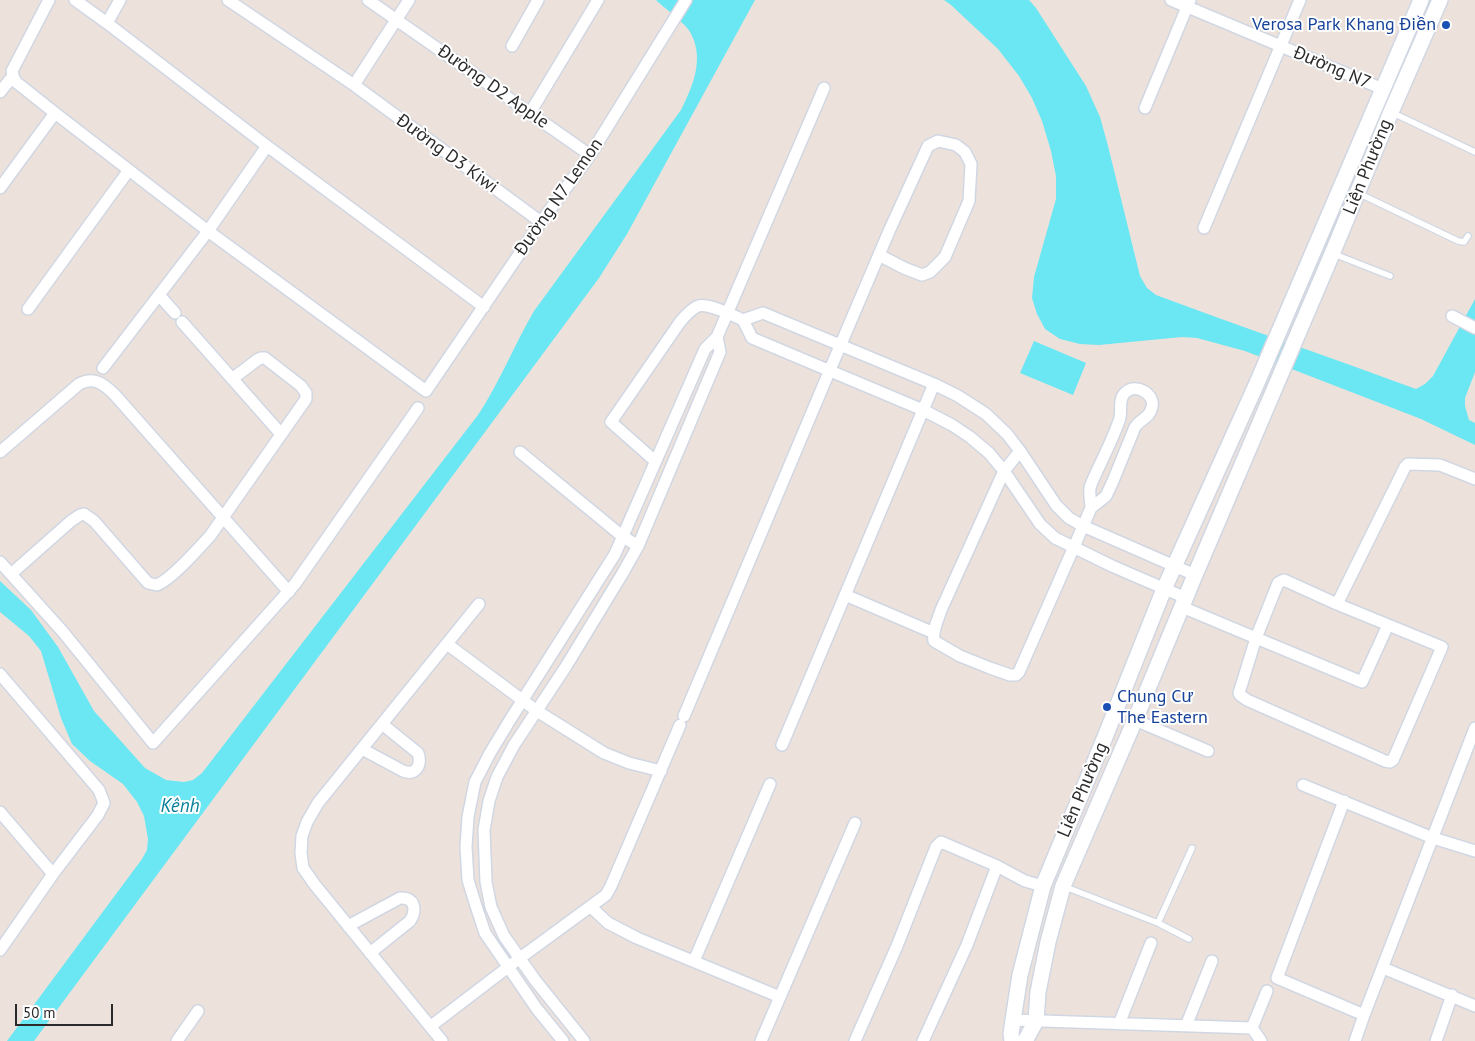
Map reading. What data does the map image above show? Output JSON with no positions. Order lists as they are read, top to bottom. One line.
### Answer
{"streets":{"street":["Đường N7","Đường D2 Apple","Đường D3 Kiwi","Liên Phường","Đường N7 Lemon"]},"crossings":[["Đường N7","Liên Phường"],["Đường D2 Apple","Đường N7 Lemon"],["Đường D3 Kiwi","Đường N7 Lemon"]],"water":["Kênh"],"places":["Verosa Park Khang Điền","Chung Cư The Eastern"],"scale_bar":"50 m"}
